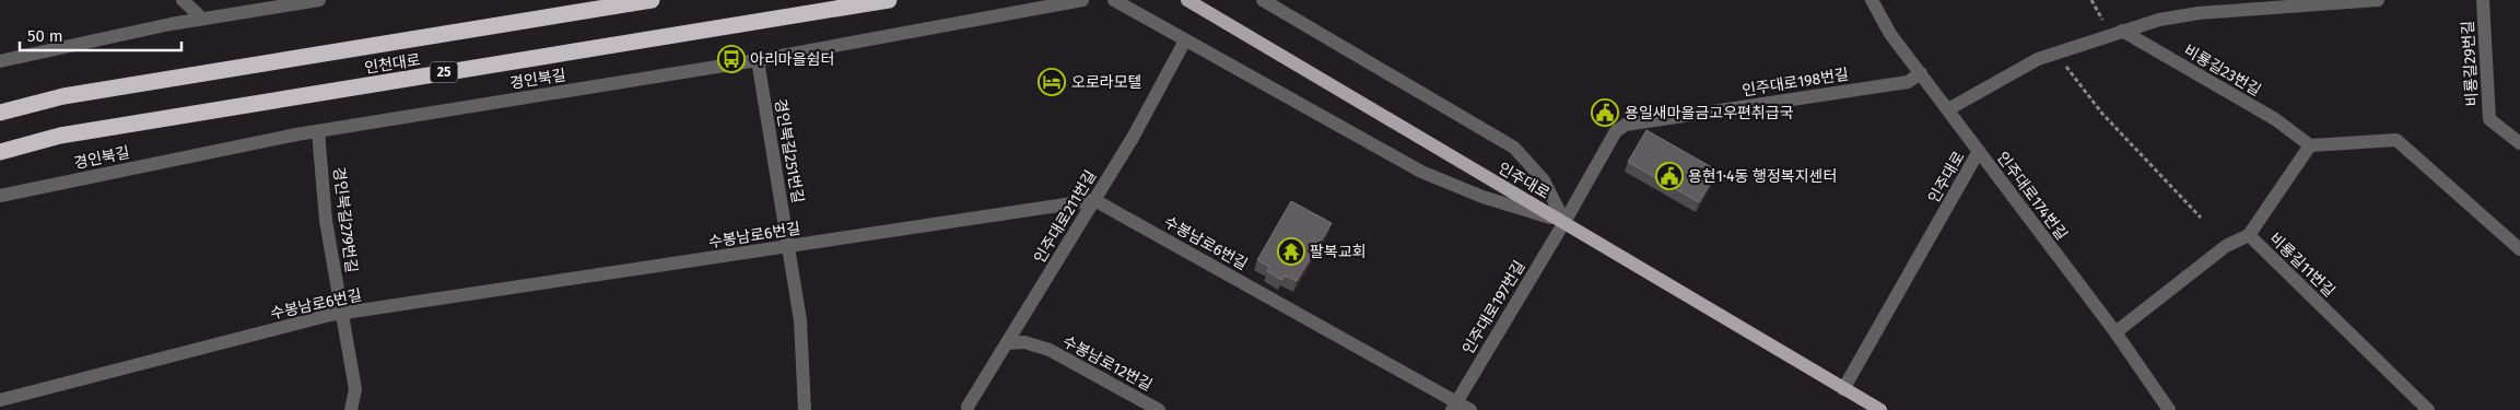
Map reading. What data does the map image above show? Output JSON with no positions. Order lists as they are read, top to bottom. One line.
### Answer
{"streets":{"highway":["인천대로","25"],"main road":["인주대로"],"street":["비룡길29번길","비룡길23번길","경인북길","인주대로198번길","경인북길251번길","인주대로174번길","인주대로211번길","경인북길279번길","수봉남로6번길","비룡길11번길","인주대로197번길","수봉남로12번길"]},"crossings":[["경인북길","경인북길251번길"],["경인북길","경인북길279번길"],["인주대로198번길","인주대로"],["인주대로198번길","인주대로174번길"],["인주대로198번길","인주대로197번길"],["경인북길251번길","수봉남로6번길"],["인주대로","인주대로174번길"],["인주대로","인주대로197번길"],["인주대로174번길","비룡길11번길"],["인주대로211번길","수봉남로6번길"],["인주대로211번길","수봉남로12번길"],["경인북길279번길","수봉남로6번길"],["수봉남로6번길","인주대로197번길"]],"places":{"bus stop":["아리마을쉼터"],"hotel":["오로라모텔"],"public building":["용일새마을금고우편취급국","용현1·4동 행정복지센터"],"temple":["팔복교회"]},"scale_bar":"50 m"}
